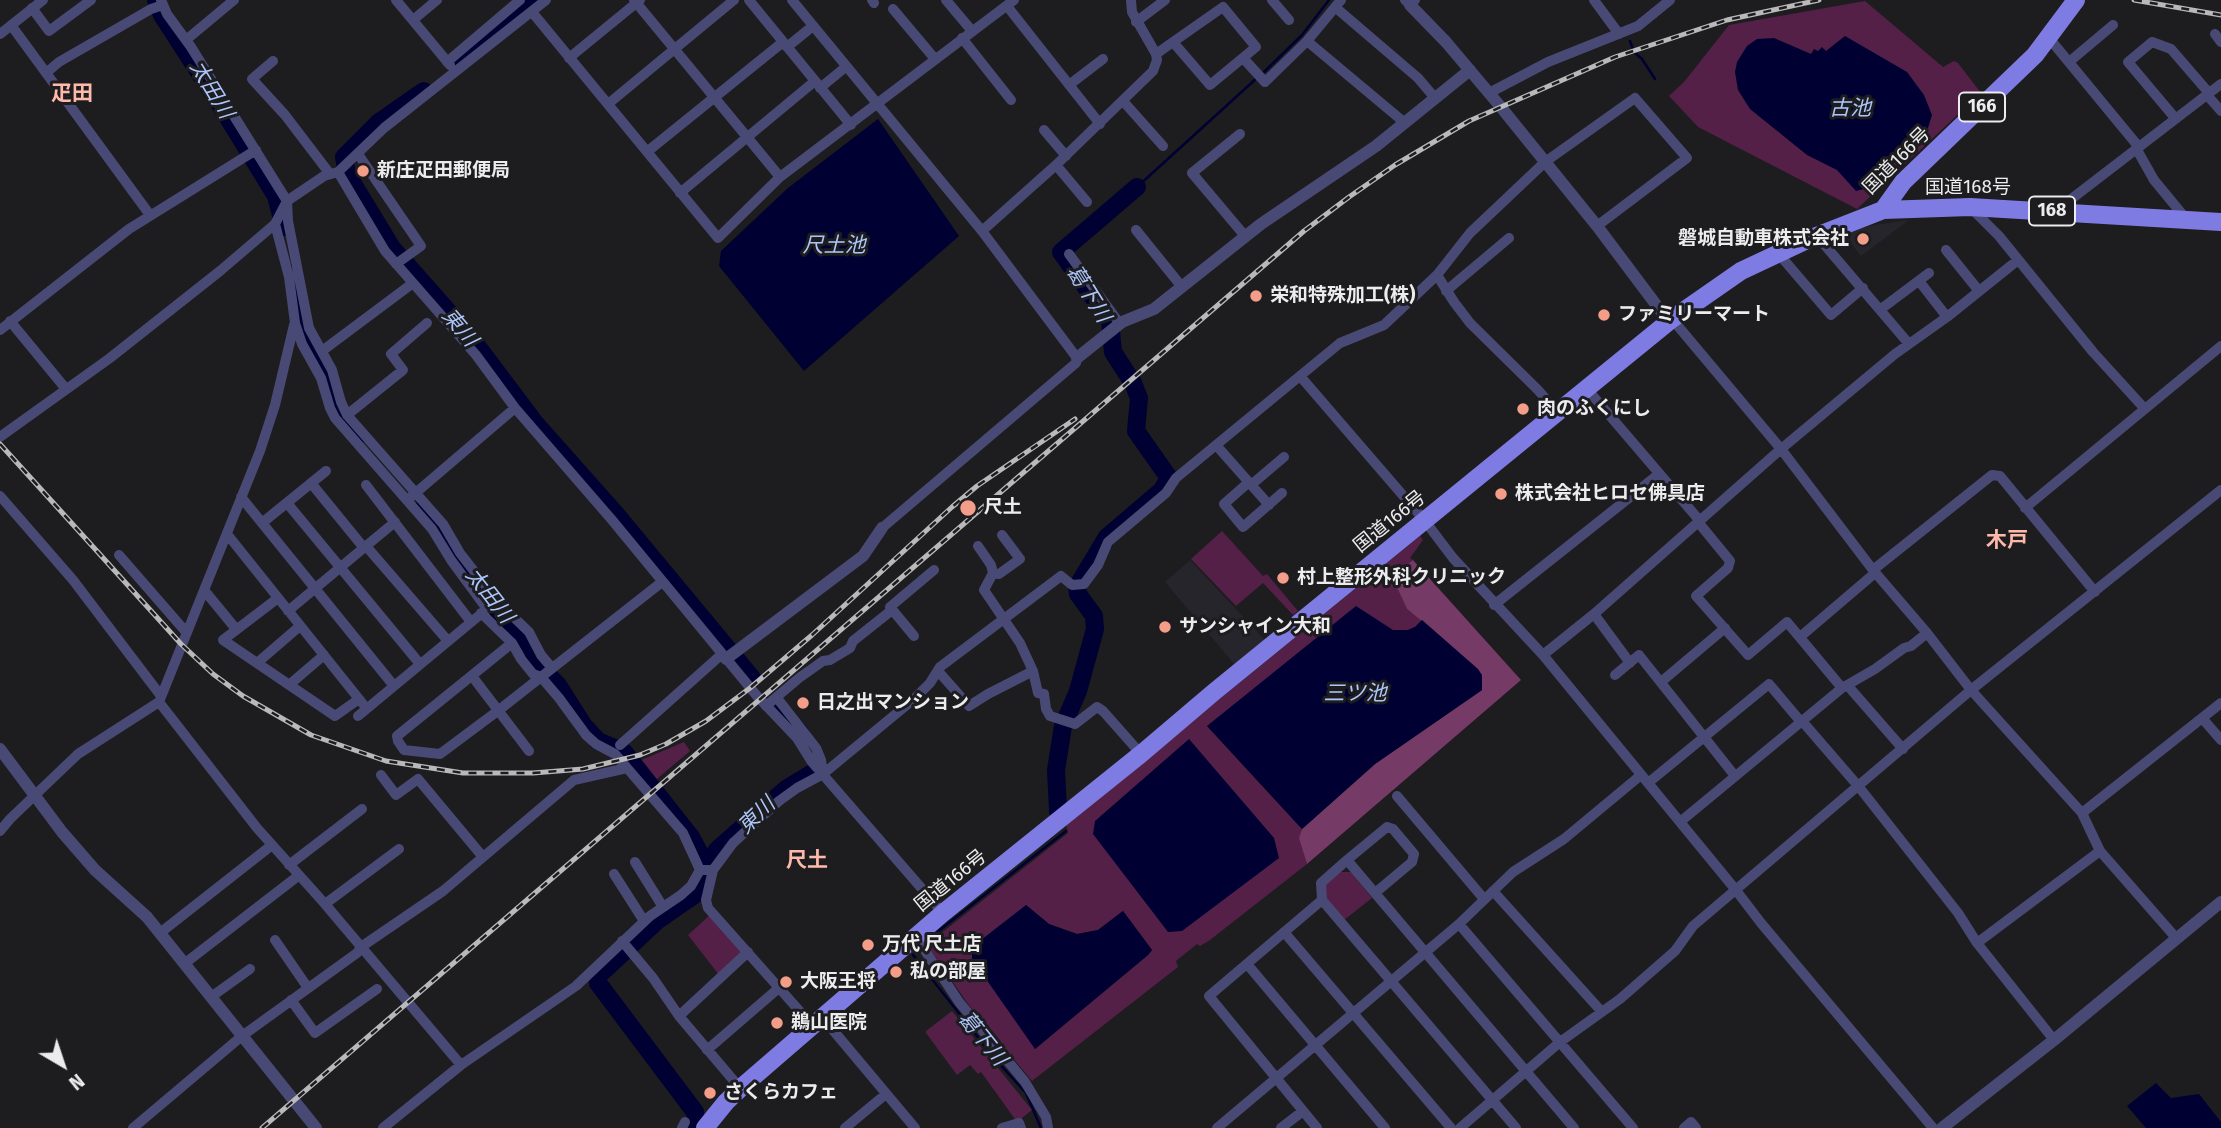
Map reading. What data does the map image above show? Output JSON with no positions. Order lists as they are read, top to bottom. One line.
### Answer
{"streets":{"highway":["166","国道166号","国道168号","168"]},"crossings":[["国道166号","国道168号"]],"districts":["疋田","木戸","尺土"],"water":["太田川","古池","尺土池","葛下川","東川","三ツ池"],"places":["新庄疋田郵便局","磐城自動車株式会社","栄和特殊加工(株)","ファミリーマート","肉のふくにし","株式会社ヒロセ佛具店","尺土","村上整形外科クリニック","サンシャイン大和","日之出マンション","万代 尺土店","私の部屋","大阪王将","鵜山医院","さくらカフェ"],"north":"bottom right"}
